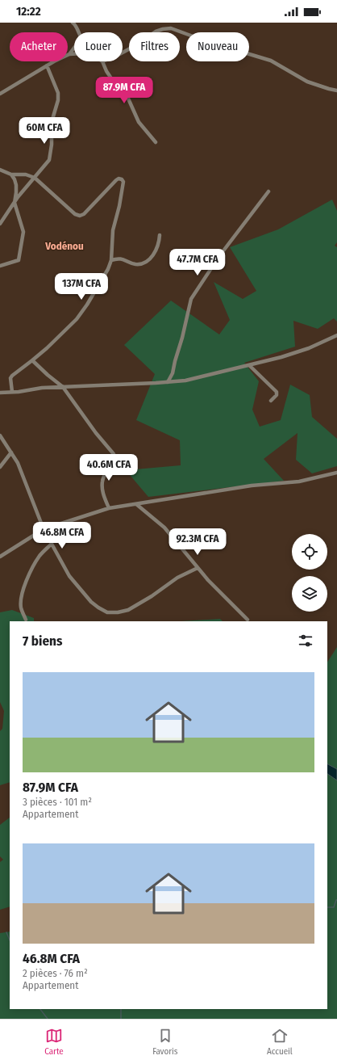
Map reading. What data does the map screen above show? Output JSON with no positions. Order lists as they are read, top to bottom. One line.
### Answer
{"districts":["Vodénou"],"page":{"status":"12:22","chip":["Acheter","Louer","Filtres","Nouveau"],"price":["87.9M CFA","60M CFA","47.7M CFA","137M CFA","40.6M CFA","46.8M CFA","92.3M CFA"],"heading":"7 biens","list":[{"name":"87.9M CFA","note":"3 pièces · 101 m² · Appartement"},{"name":"46.8M CFA","note":"2 pièces · 76 m² · Appartement"}],"tabs":["Carte","Favoris","Accueil"]}}
